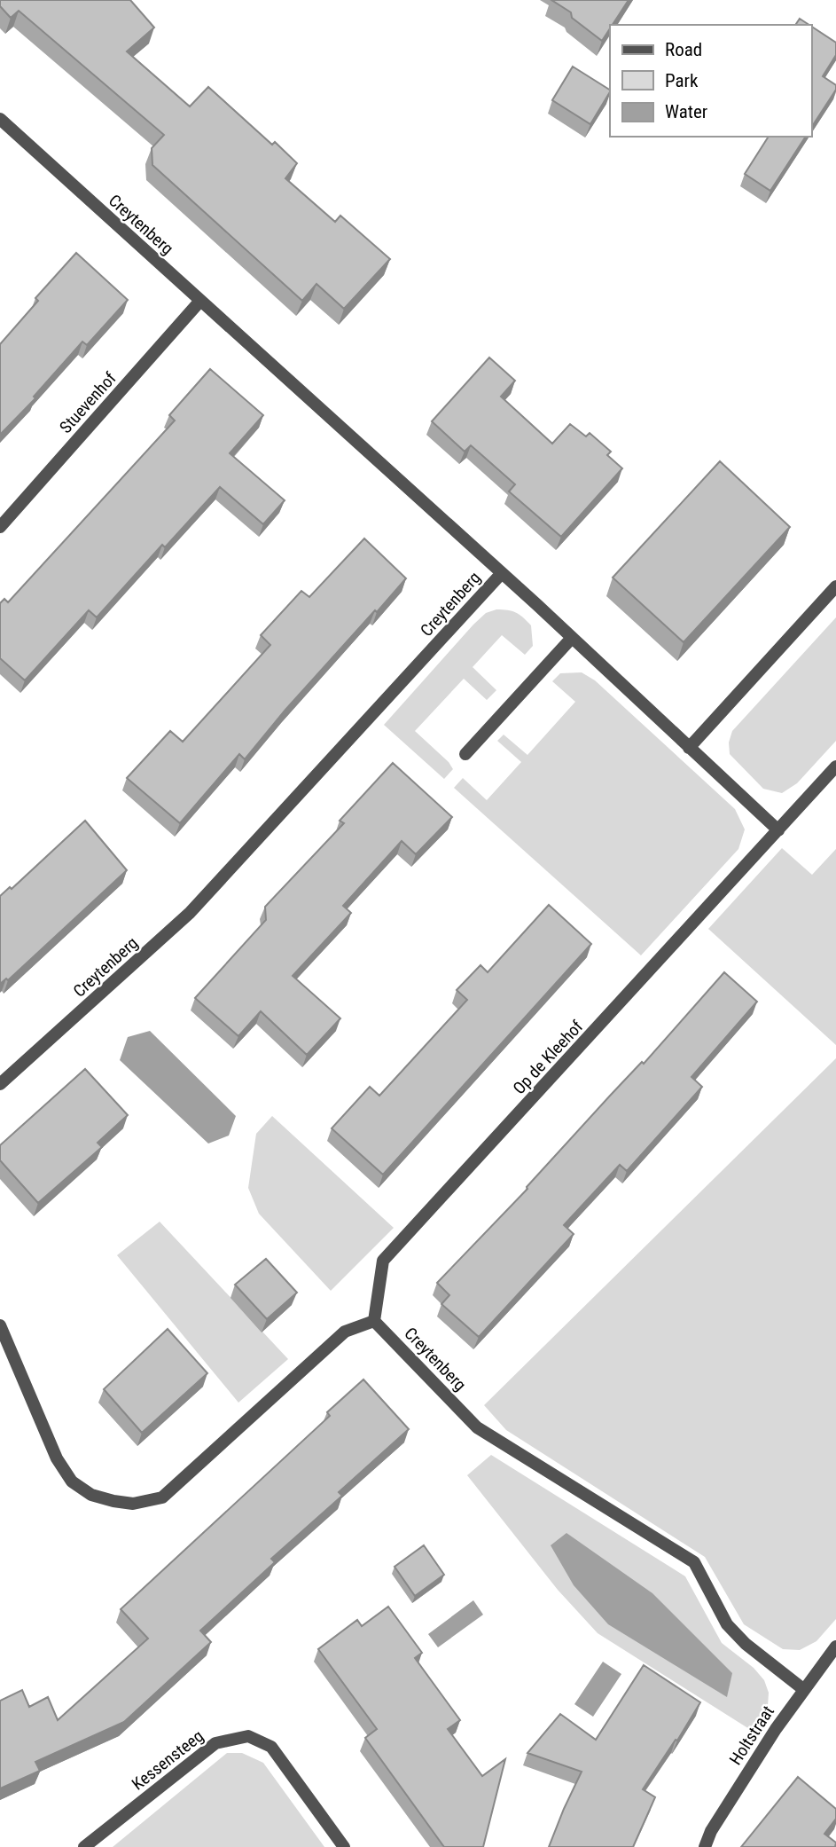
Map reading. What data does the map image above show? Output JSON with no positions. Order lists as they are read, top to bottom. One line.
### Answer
{"streets":{"street":["Creytenberg","Stuevenhof","Op de Kleehof","Holtstraat","Kessensteeg"]},"crossings":[["Creytenberg","Stuevenhof"],["Creytenberg","Op de Kleehof"],["Creytenberg","Holtstraat"]],"legend":["Road","Park","Water"]}
